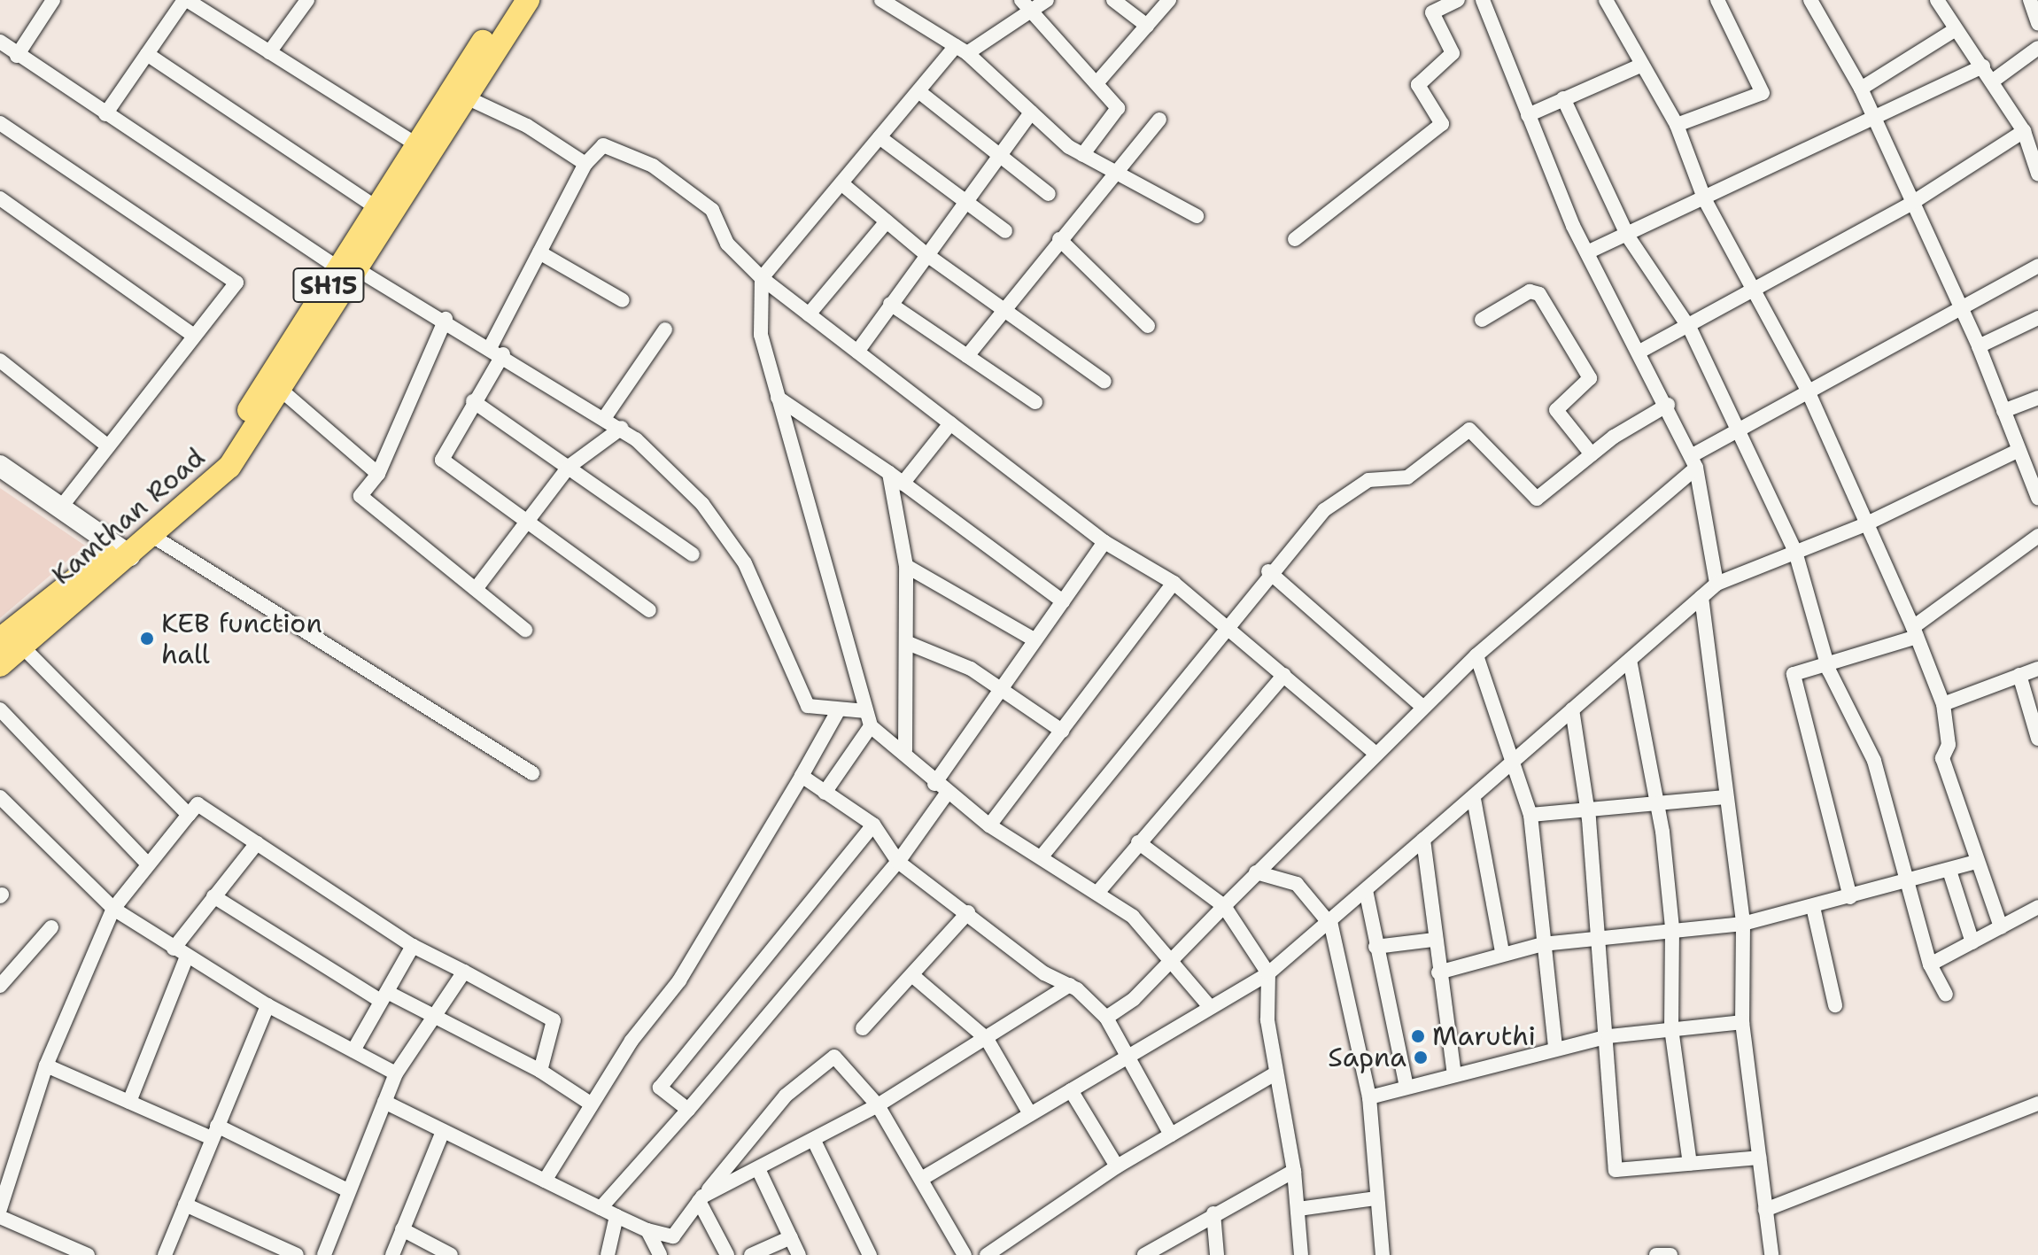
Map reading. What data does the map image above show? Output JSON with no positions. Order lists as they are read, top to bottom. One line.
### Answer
{"streets":{"main road":["SH15","Kamthan Road"]},"places":["KEB function hall","Maruthi","Sapna"]}
